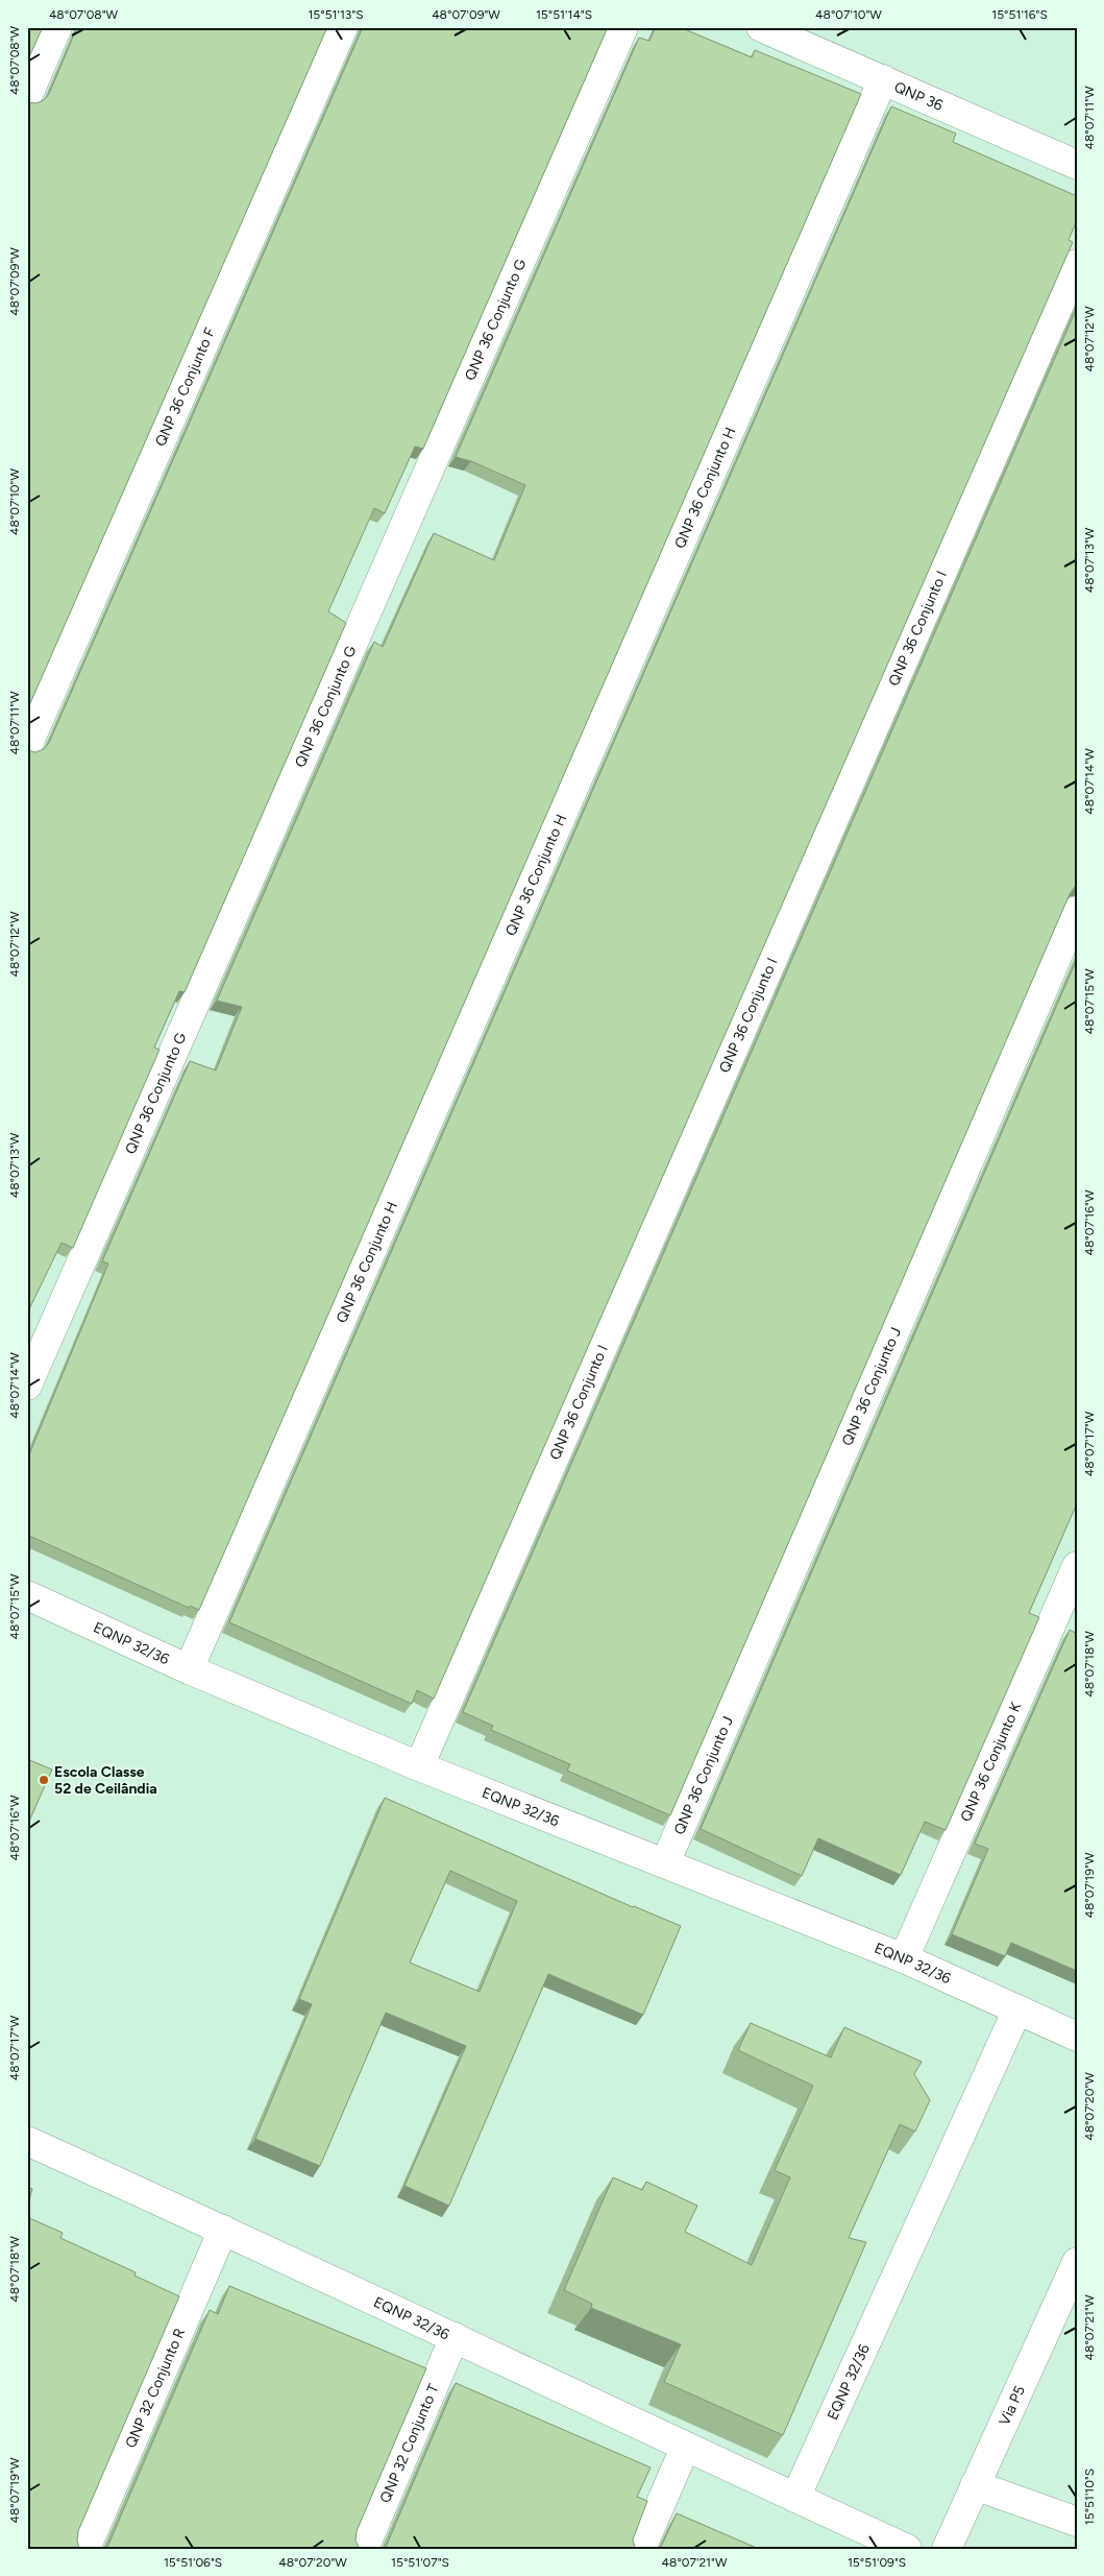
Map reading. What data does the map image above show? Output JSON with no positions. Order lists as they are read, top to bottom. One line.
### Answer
{"streets":{"street":["QNP 36","QNP 36 Conjunto G","QNP 36 Conjunto F","QNP 36 Conjunto H","QNP 36 Conjunto I","QNP 36 Conjunto J","EQNP 32/36","QNP 36 Conjunto K","QNP 32 Conjunto R","Via P5","QNP 32 Conjunto T"]},"crossings":[["QNP 36","QNP 36 Conjunto H"],["QNP 36 Conjunto H","EQNP 32/36"],["QNP 36 Conjunto I","EQNP 32/36"],["QNP 36 Conjunto J","EQNP 32/36"],["EQNP 32/36","QNP 36 Conjunto K"],["EQNP 32/36","QNP 32 Conjunto R"],["EQNP 32/36","QNP 32 Conjunto T"]],"places":["Escola Classe 52 de Ceilândia"],"coordinates":["48°07'08\"W","15°51'13\"S","48°07'09\"W","15°51'14\"S","48°07'10\"W","15°51'16\"S","48°07'11\"W","48°07'12\"W","48°07'13\"W","48°07'14\"W","48°07'15\"W","48°07'16\"W","48°07'17\"W","48°07'18\"W","48°07'19\"W","48°07'20\"W","48°07'21\"W","15°51'10\"S","15°51'06\"S","15°51'07\"S","15°51'09\"S"]}
